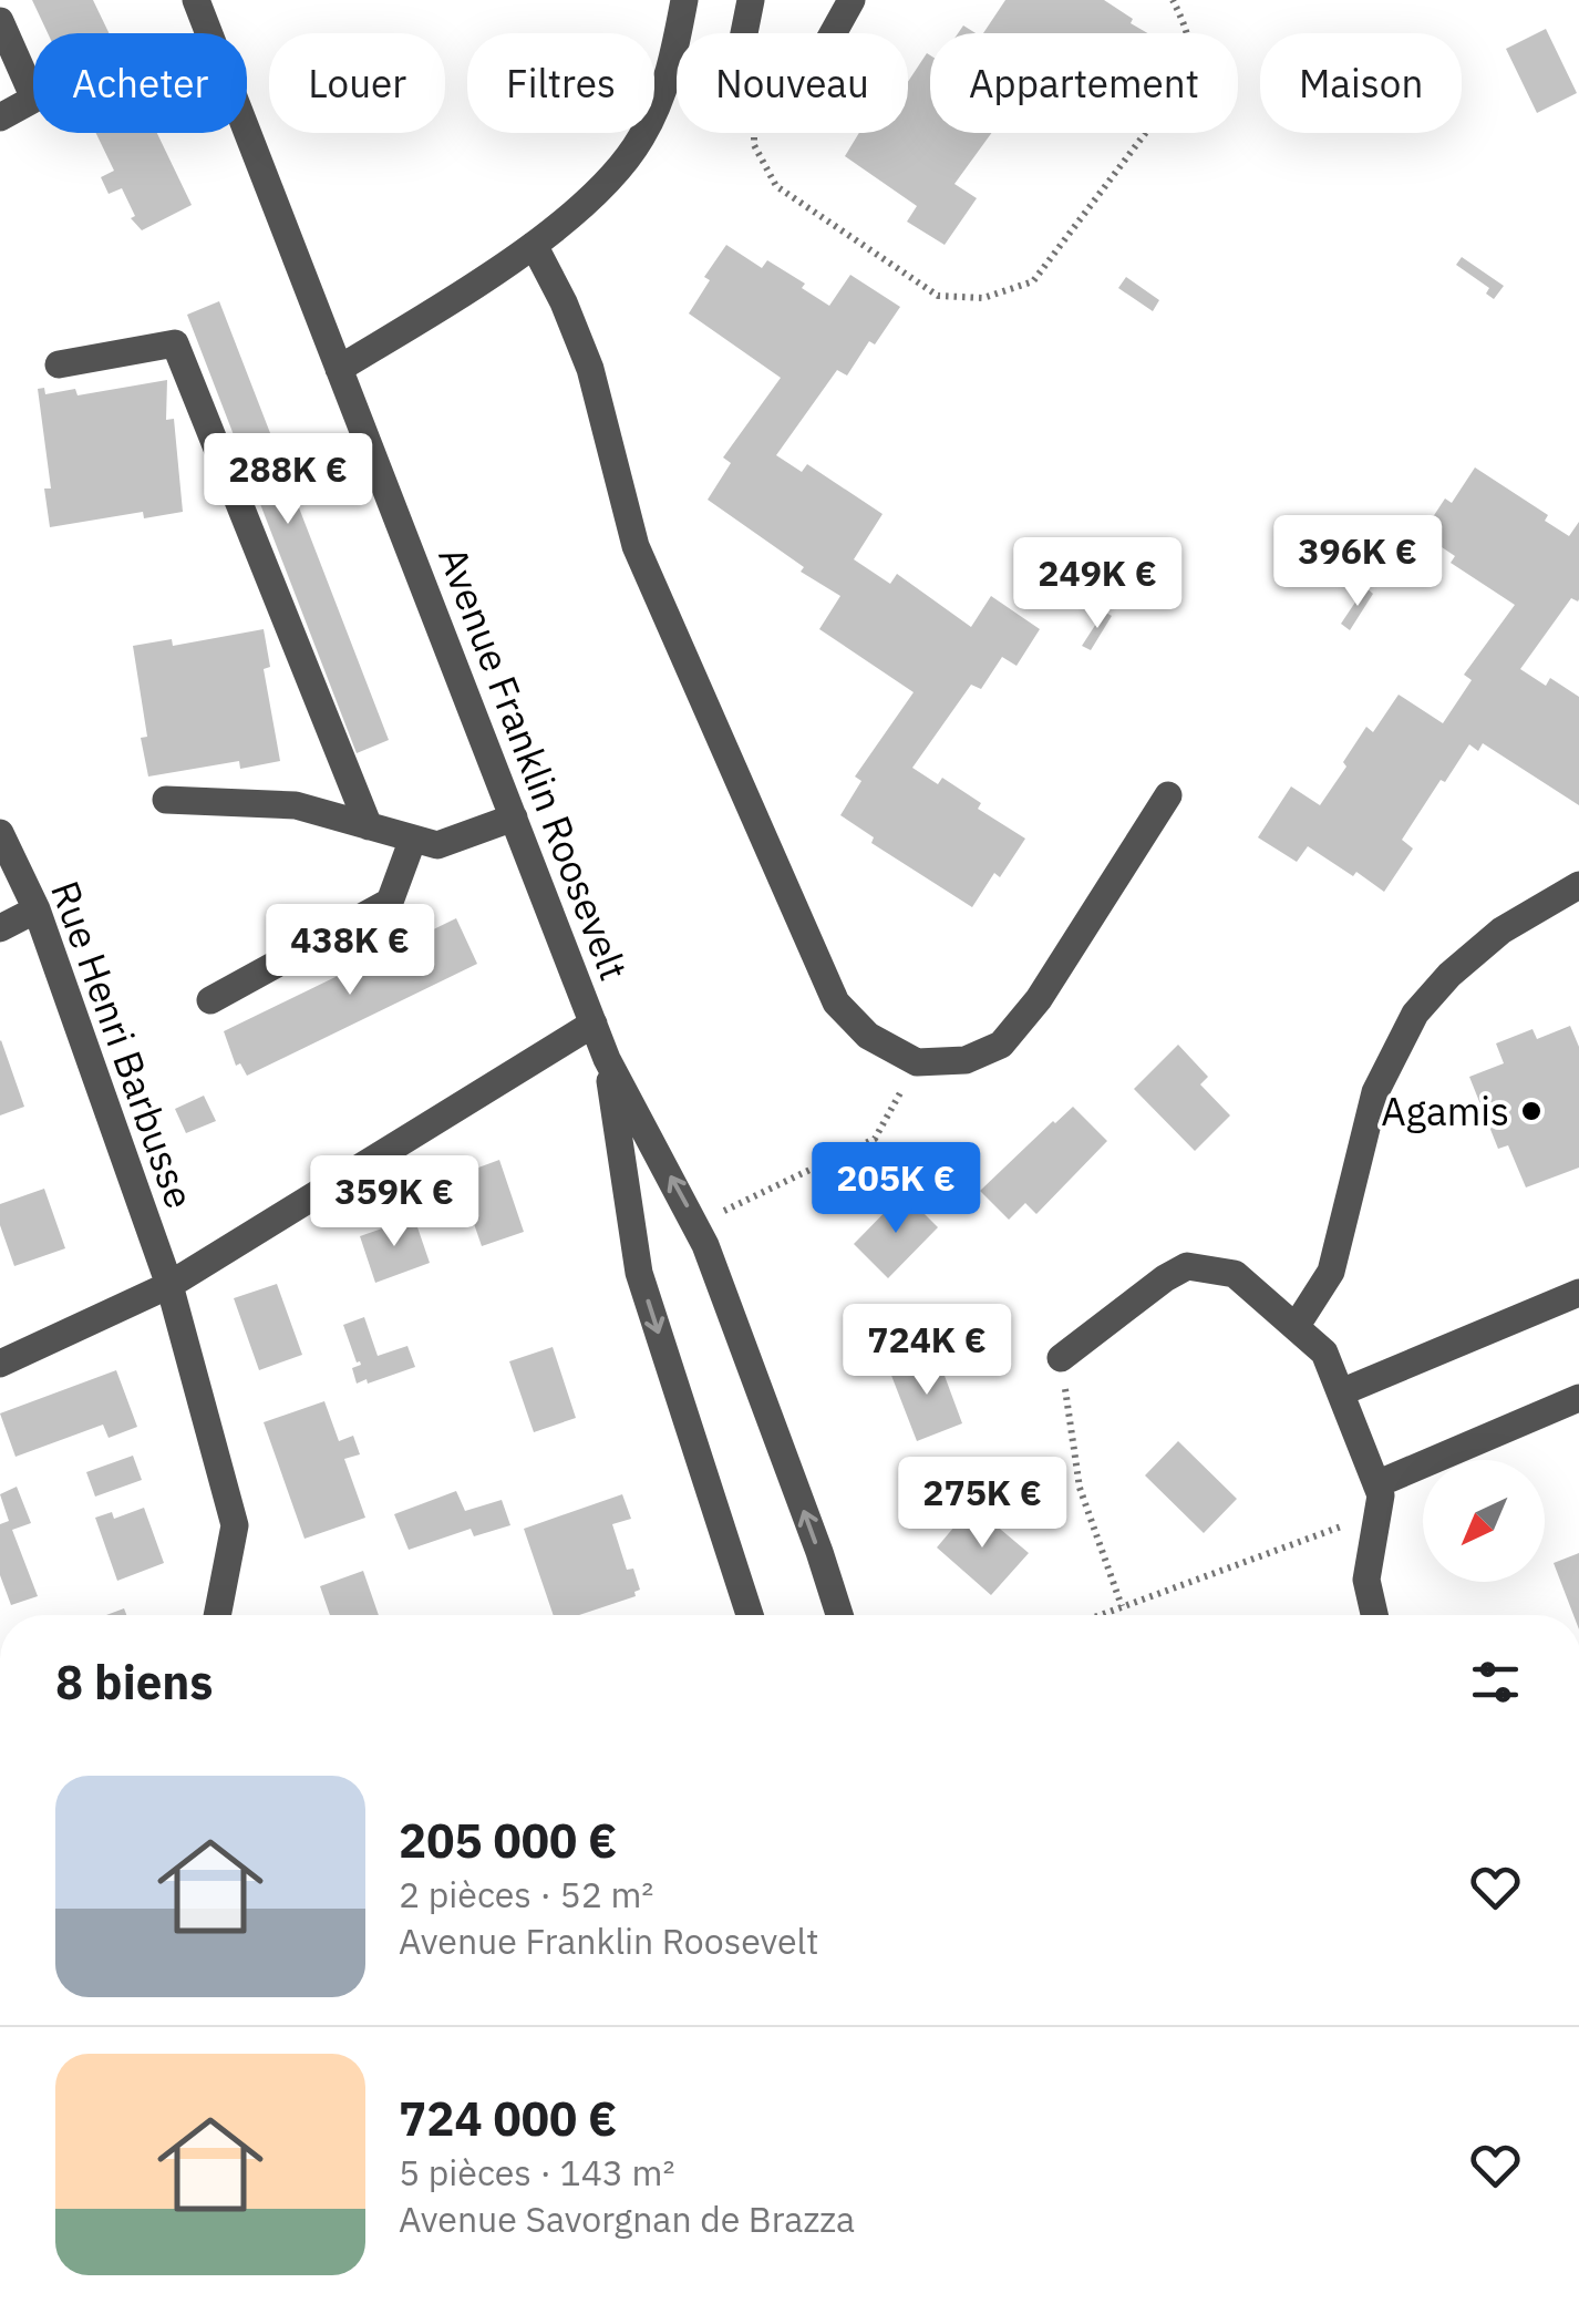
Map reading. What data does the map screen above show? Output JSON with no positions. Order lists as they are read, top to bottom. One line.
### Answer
{"streets":{"street":["Avenue Franklin Roosevelt","Rue Henri Barbusse"]},"places":["Agamis"],"north":"bottom left","page":{"chip":["Acheter","Louer","Filtres","Nouveau","Appartement","Maison"],"price":["288K €","396K €","249K €","438K €","205K €","359K €","724K €","275K €"],"heading":"8 biens","list":[{"name":"205 000 €","note":"2 pièces · 52 m² · Avenue Franklin Roosevelt"},{"name":"724 000 €","note":"5 pièces · 143 m² · Avenue Savorgnan de Brazza"}]}}
